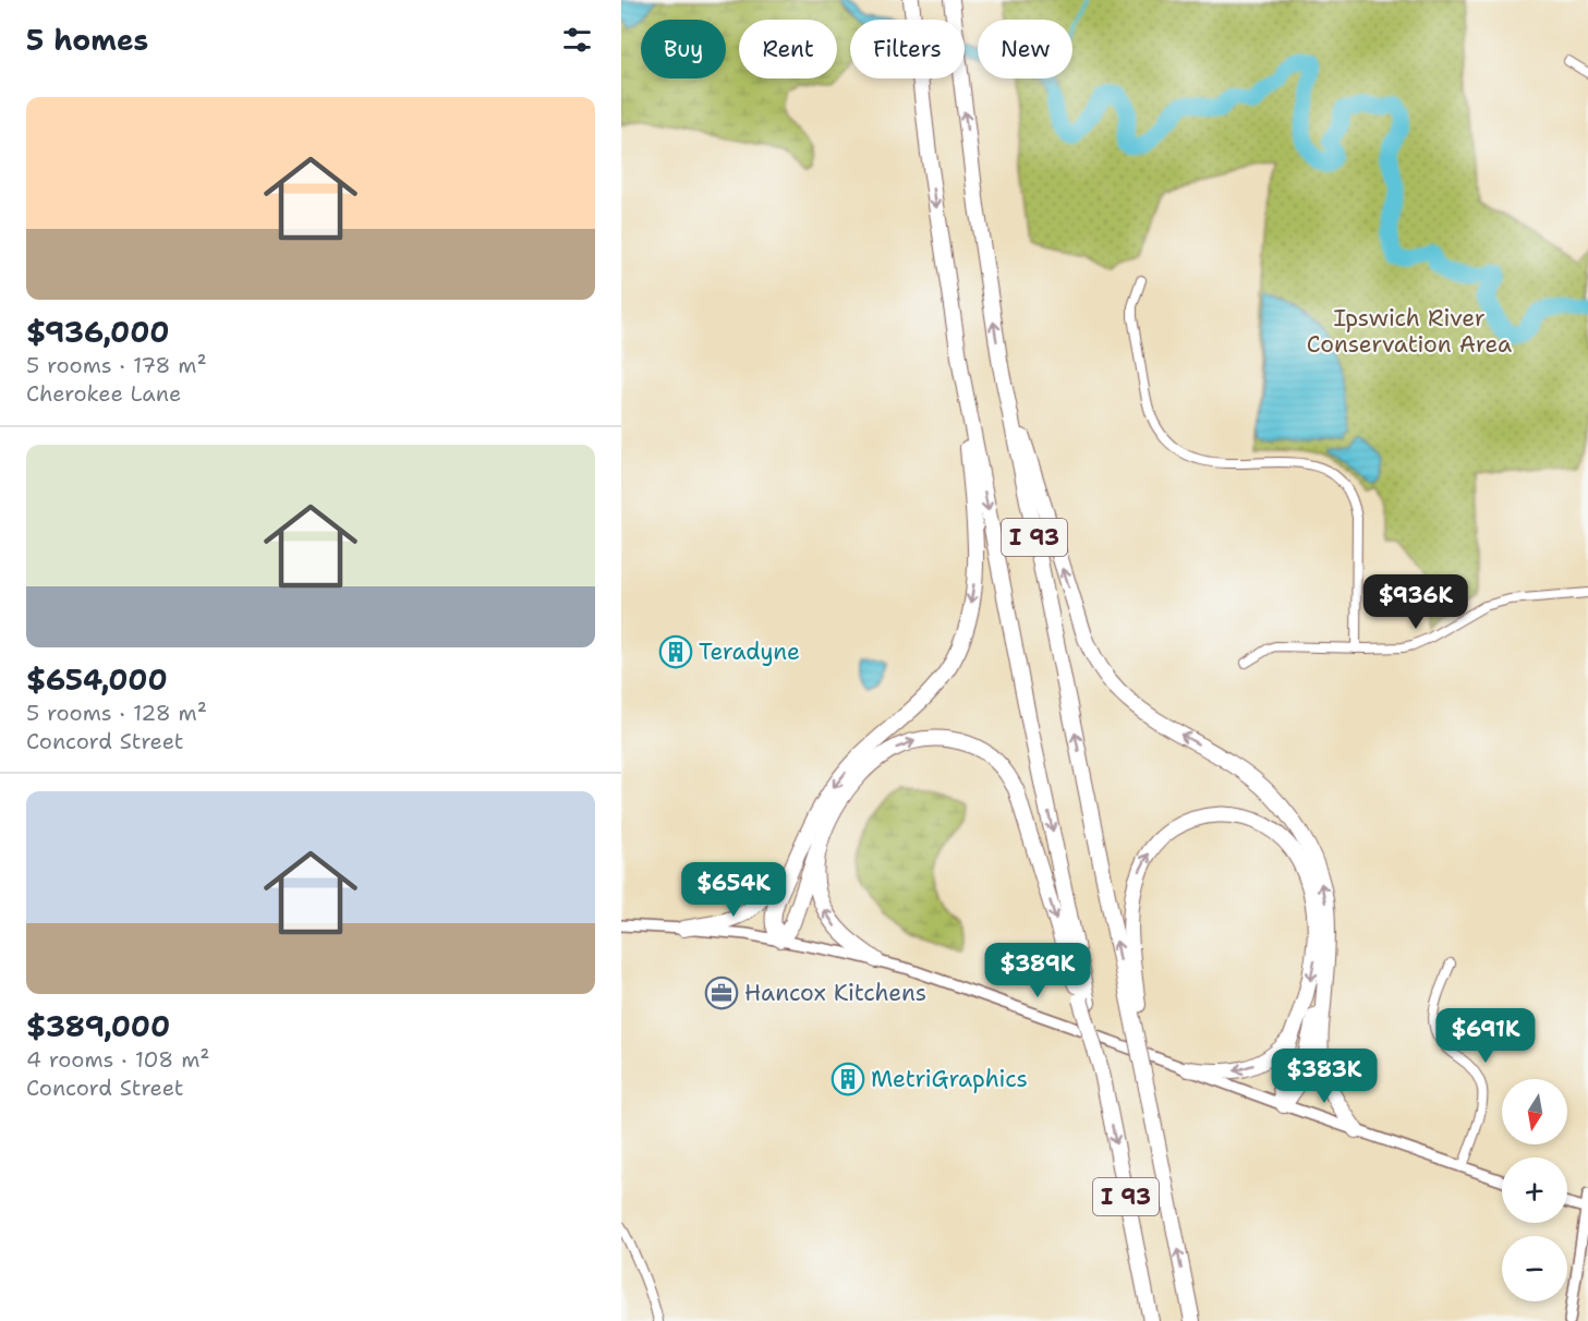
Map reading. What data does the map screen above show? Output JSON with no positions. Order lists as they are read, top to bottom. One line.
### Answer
{"streets":{"highway":["I 93"]},"parks":["Ipswich River Conservation Area"],"places":{"building":["Teradyne","MetriGraphics"],"office":["Hancox Kitchens"]},"north":"bottom","page":{"heading":"5 homes","chip":["Buy","Rent","Filters","New"],"list":[{"name":"$936,000","note":"5 rooms · 178 m² · Cherokee Lane"},{"name":"$654,000","note":"5 rooms · 128 m² · Concord Street"},{"name":"$389,000","note":"4 rooms · 108 m² · Concord Street"}],"price":["$936K","$654K","$389K","$691K","$383K"],"map_buttons":["+","−"]}}
